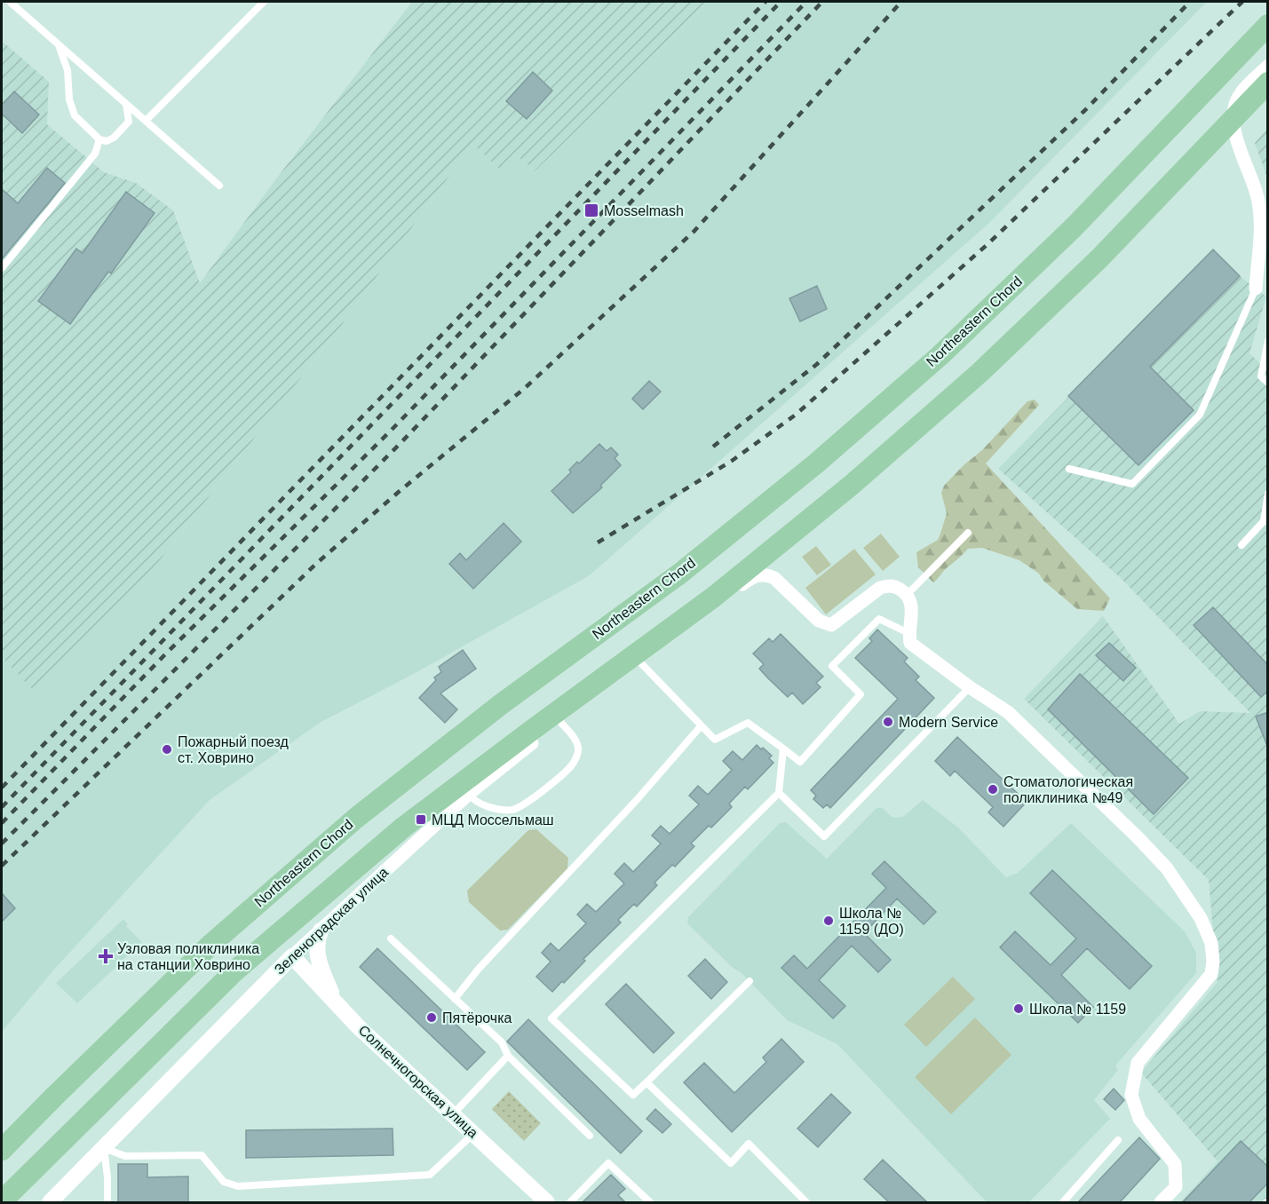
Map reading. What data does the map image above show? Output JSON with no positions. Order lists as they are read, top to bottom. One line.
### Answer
{"streets":{"main road":["Northeastern Chord"],"street":["Зеленоградская улица","Солнечногорская улица"]},"crossings":[["Зеленоградская улица","Солнечногорская улица"]],"places":{"transit":["Mosselmash","МЦД Моссельмаш"],"other":["Modern Service","Пожарный поезд ст. Ховрино","Стоматологическая поликлиника №49","Школа № 1159 (ДО)","Школа № 1159","Пятёрочка"],"health":["Узловая поликлиника на станции Ховрино"]}}
